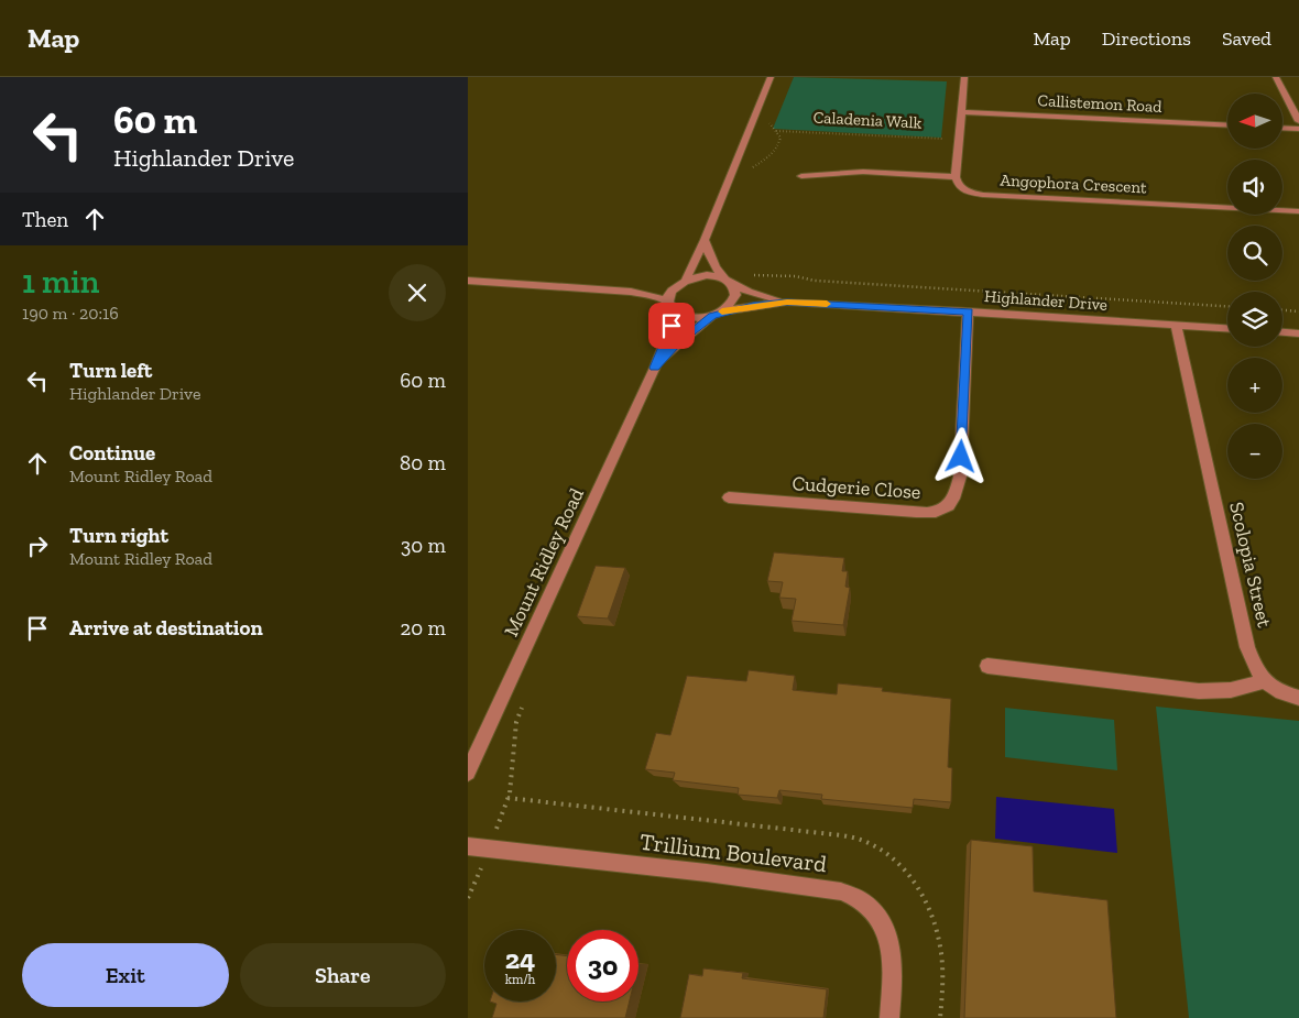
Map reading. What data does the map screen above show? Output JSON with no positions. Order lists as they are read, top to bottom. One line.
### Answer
{"streets":{"street":["Callistemon Road","Angophora Crescent","Highlander Drive","Cudgerie Close","Mount Ridley Road","Scolopia Street","Trillium Boulevard"],"path":["Caladenia Walk"]},"crossings":[["Highlander Drive","Cudgerie Close"],["Highlander Drive","Mount Ridley Road"],["Highlander Drive","Scolopia Street"]],"north":"left","page":{"header":"Map","nav":["Map","Directions","Saved"],"turn":["60 m","Highlander Drive"],"map_buttons":["+","−"],"then":"Then","heading":["1 min","190 m · 20:16"],"list":[{"name":"Turn left","note":"Highlander Drive","value":"60 m"},{"name":"Continue","note":"Mount Ridley Road","value":"80 m"},{"name":"Turn right","note":"Mount Ridley Road","value":"30 m"},{"name":"Arrive at destination","value":"20 m"}],"speed":"24 km/h","limit":"30","buttons":["Exit","Share"]}}
